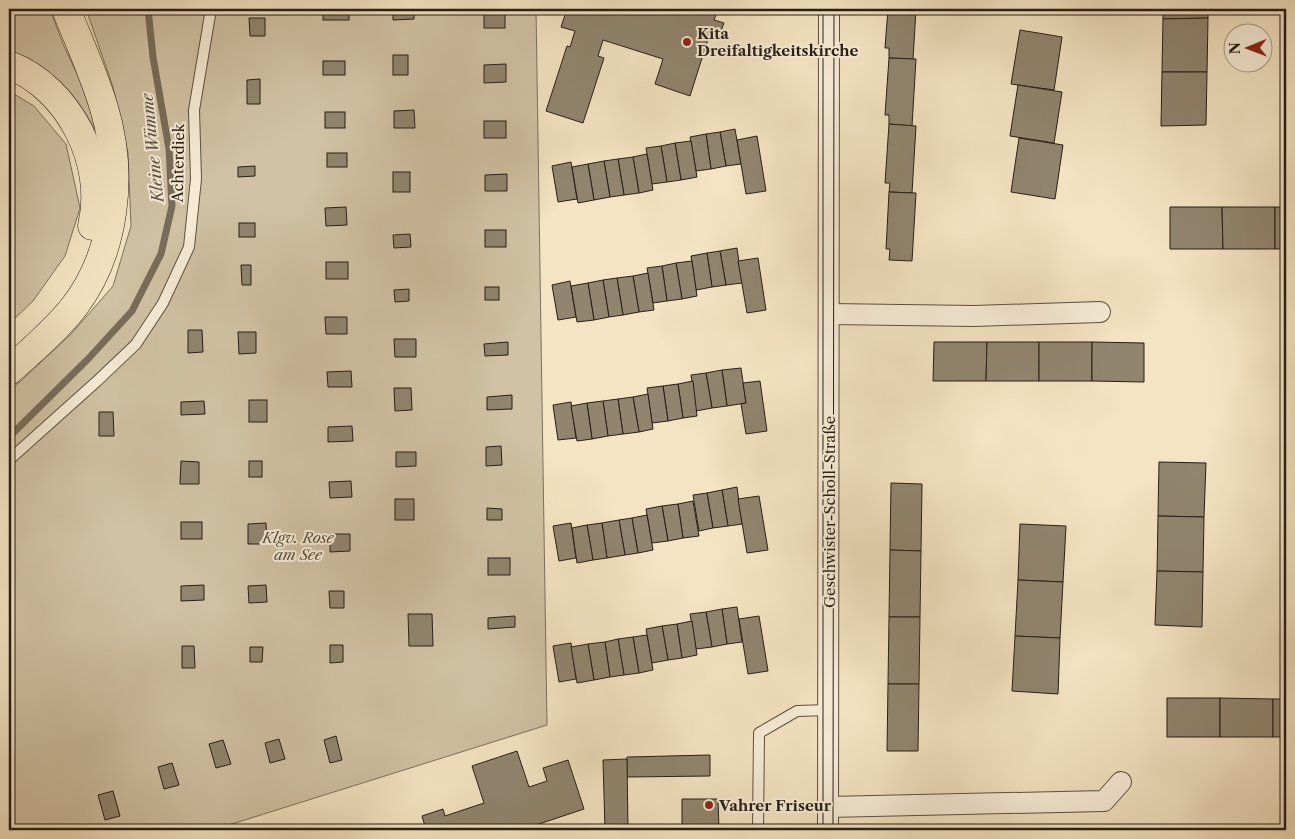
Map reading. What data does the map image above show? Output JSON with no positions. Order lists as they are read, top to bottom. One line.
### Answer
{"streets":{"street":["Geschwister-Scholl-Straße"],"lane":["Achterdiek"]},"water":["Kleine Wümme"],"parks":["Klgv. Rose am See"],"places":["Kita Dreifaltigkeitskirche","Vahrer Friseur"],"north":"left"}
